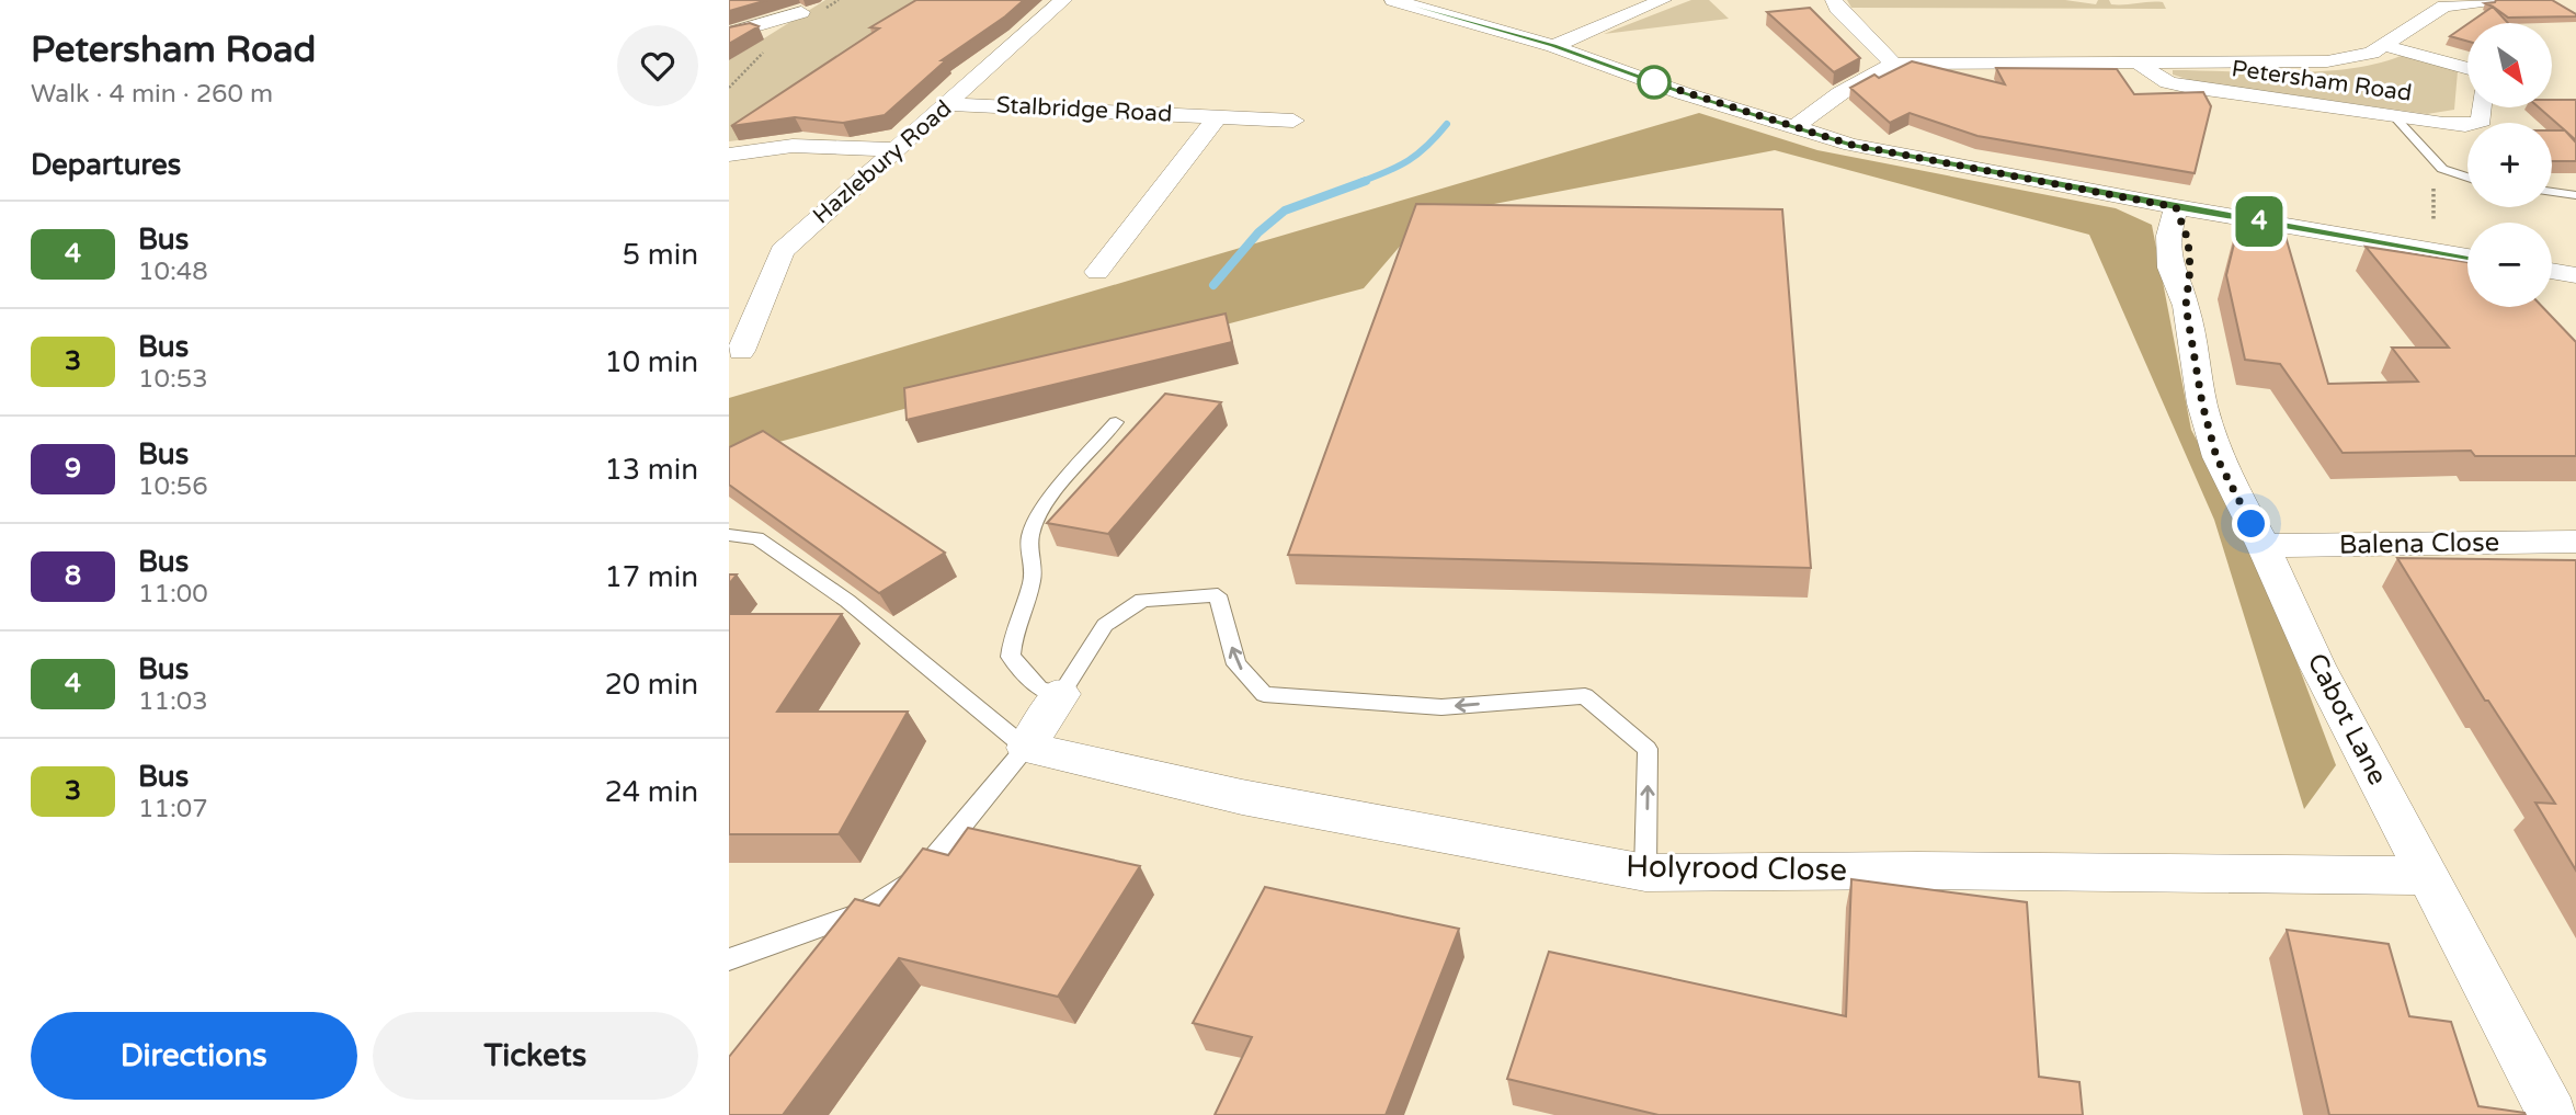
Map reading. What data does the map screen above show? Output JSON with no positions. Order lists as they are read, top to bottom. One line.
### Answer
{"streets":{"street":["Petersham Road","Stalbridge Road","Hazlebury Road","Balena Close","Cabot Lane","Holyrood Close"]},"crossings":[["Stalbridge Road","Hazlebury Road"],["Balena Close","Cabot Lane"],["Cabot Lane","Holyrood Close"]],"lines":["bus line 4"],"north":"bottom right","page":{"heading":[["Petersham Road","Walk · 4 min · 260 m"],"Departures"],"on_map":"4","map_buttons":["+","−"],"list":[{"mark":"4","name":"Bus","note":"10:48","value":"5 min"},{"mark":"3","name":"Bus","note":"10:53","value":"10 min"},{"mark":"9","name":"Bus","note":"10:56","value":"13 min"},{"mark":"8","name":"Bus","note":"11:00","value":"17 min"},{"mark":"4","name":"Bus","note":"11:03","value":"20 min"},{"mark":"3","name":"Bus","note":"11:07","value":"24 min"}],"buttons":["Directions","Tickets"]}}
